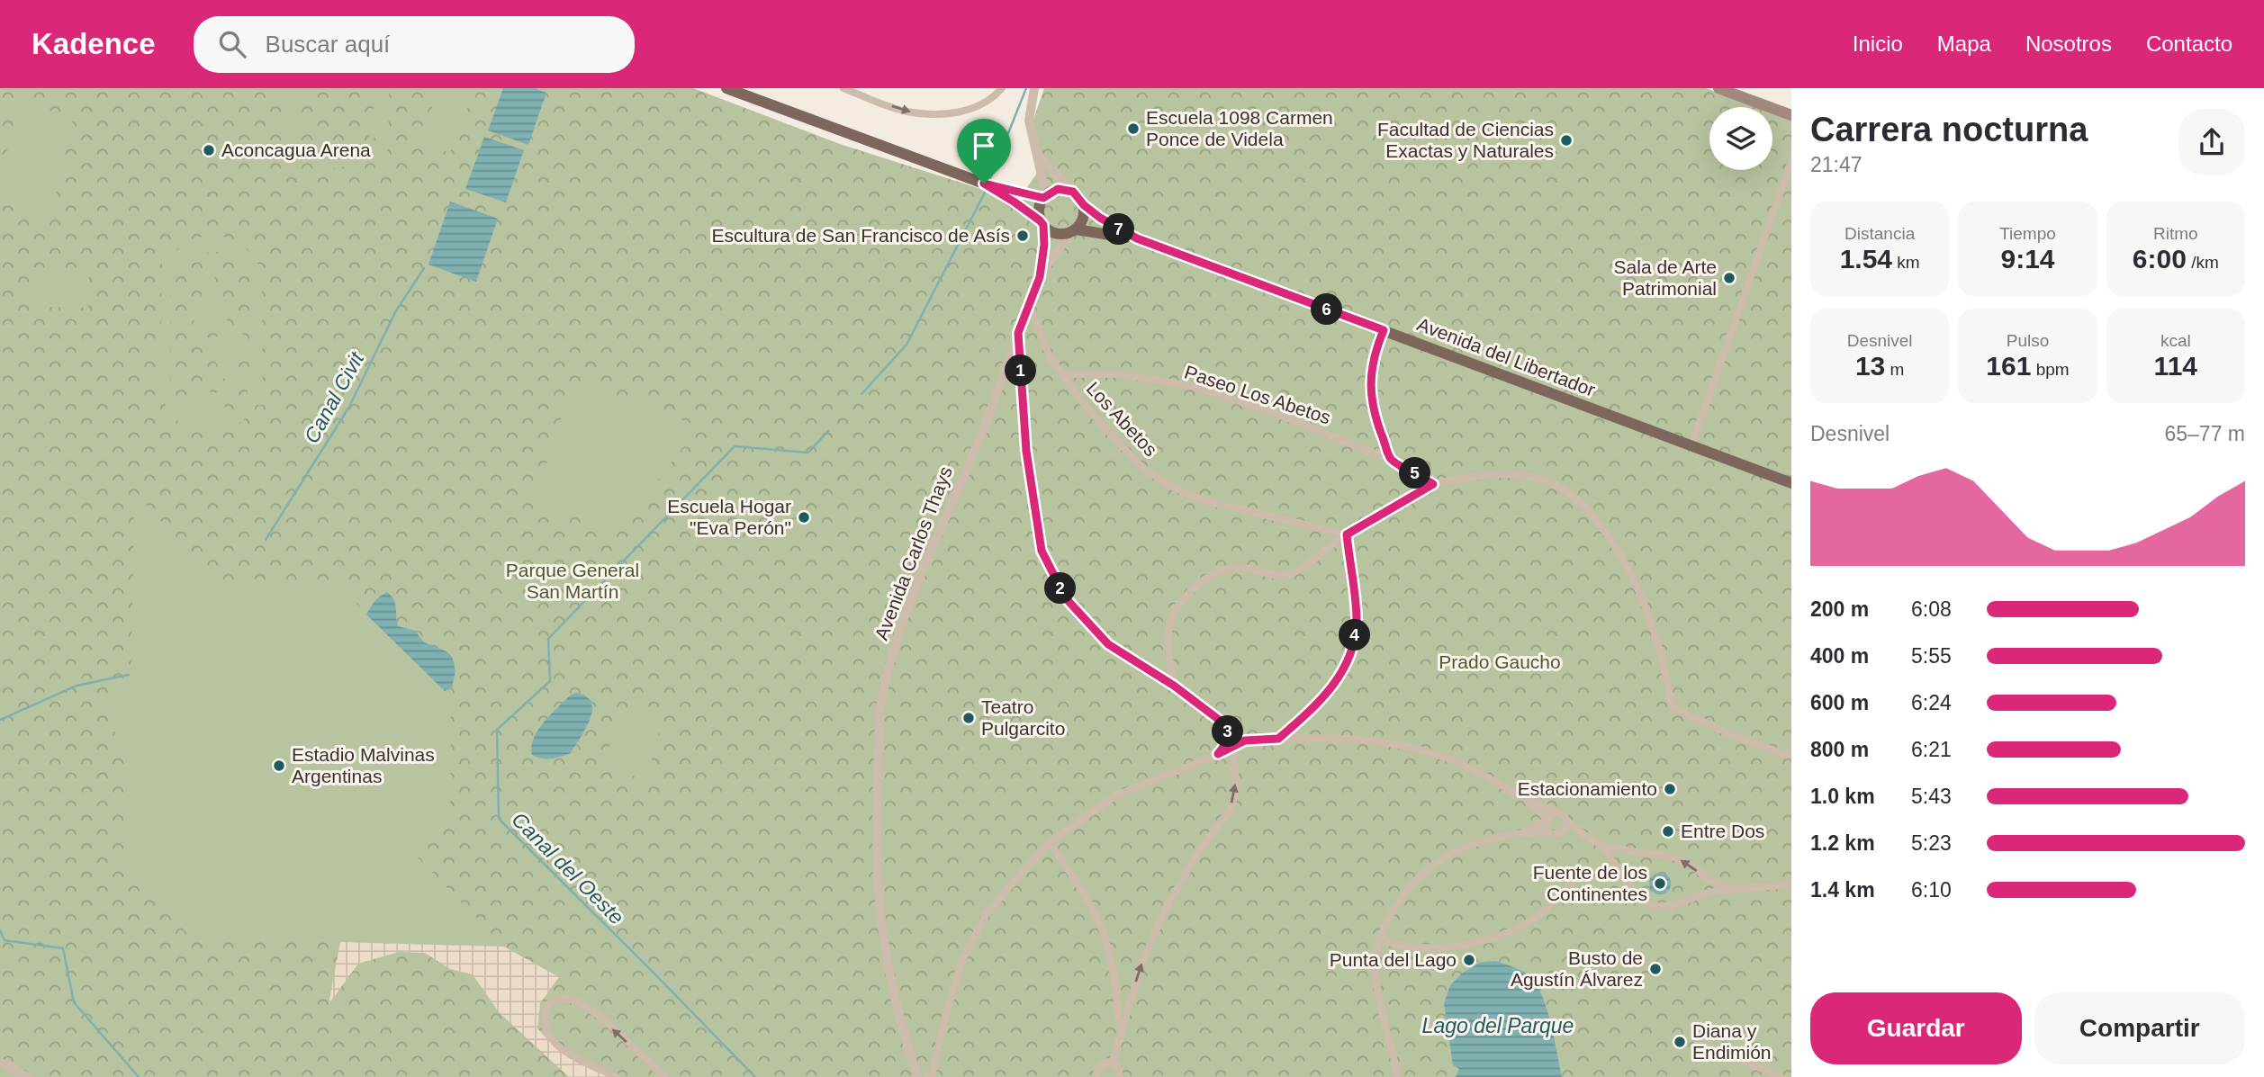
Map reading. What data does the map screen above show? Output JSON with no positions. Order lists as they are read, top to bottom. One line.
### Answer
{"streets":{"main road":["Avenida del Libertador"],"street":["Paseo Los Abetos","Los Abetos","Avenida Carlos Thays"]},"crossings":[["Avenida del Libertador","Avenida Carlos Thays"],["Paseo Los Abetos","Los Abetos"],["Los Abetos","Avenida Carlos Thays"]],"water":["Canal Civit","Canal del Oeste","Lago del Parque"],"parks":["Parque General San Martín","Prado Gaucho"],"places":["Escuela 1098 Carmen Ponce de Videla","Facultad de Ciencias Exactas y Naturales","Aconcagua Arena","Escultura de San Francisco de Asís","Sala de Arte Patrimonial","Escuela Hogar \"Eva Perón\"","Teatro Pulgarcito","Estadio Malvinas Argentinas","Estacionamiento","Entre Dos","Fuente de los Continentes","Punta del Lago","Busto de Agustín Álvarez","Diana y Endimión"],"page":{"header":"Kadence","search":"Buscar aquí","nav":["Inicio","Mapa","Nosotros","Contacto"],"heading":["Carrera nocturna","21:47"],"stats":[["Distancia","1.54 km"],["Tiempo","9:14"],["Ritmo","6:00 /km"],["Desnivel","13 m"],["Pulso","161 bpm"],["kcal","114"]],"pins":["7","6","1","5","2","4","3"],"chart":["Desnivel","65–77 m"],"list":[{"name":"200 m","note":"6:08"},{"name":"400 m","note":"5:55"},{"name":"600 m","note":"6:24"},{"name":"800 m","note":"6:21"},{"name":"1.0 km","note":"5:43"},{"name":"1.2 km","note":"5:23"},{"name":"1.4 km","note":"6:10"}],"buttons":["Guardar","Compartir"]}}
